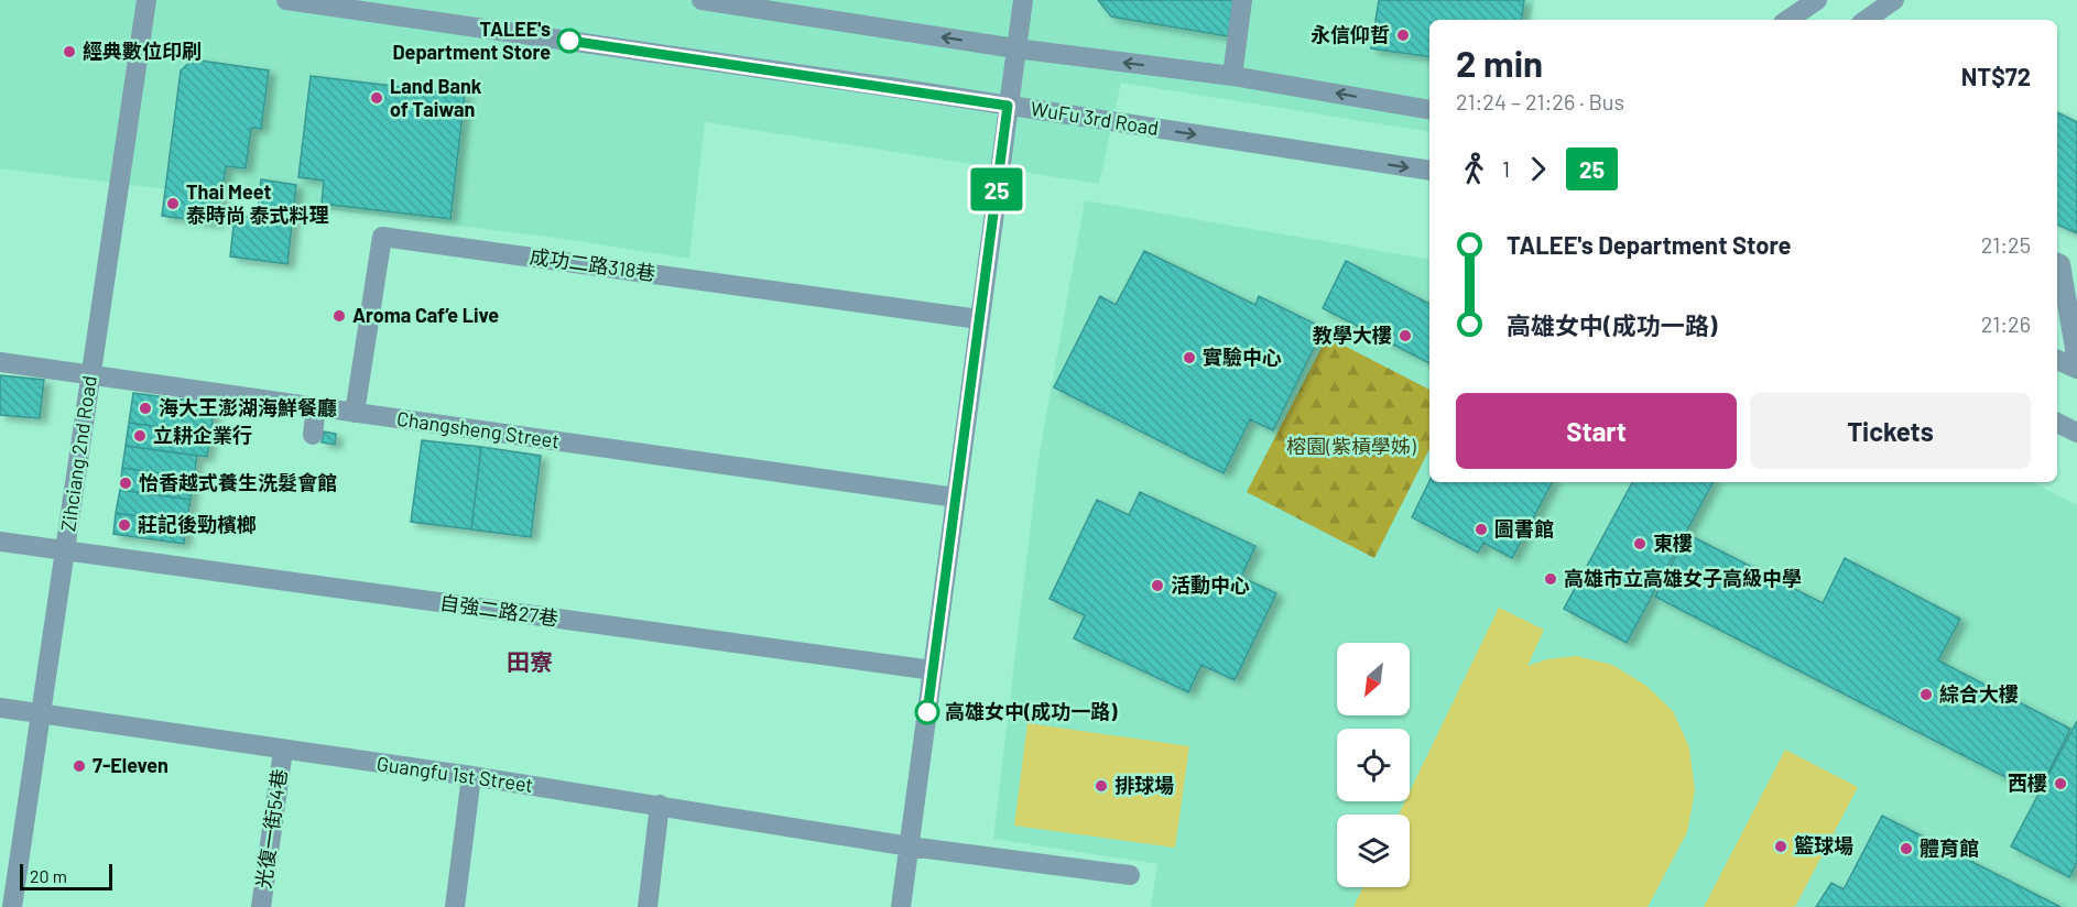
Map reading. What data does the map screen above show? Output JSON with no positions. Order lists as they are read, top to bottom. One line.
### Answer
{"streets":{"street":["WuFu 3rd Road","成功二路318巷","Changsheng Street","Zihciang 2nd Road","自強二路27巷","Guangfu 1st Street","光復一街54巷"]},"crossings":[["成功二路318巷","Changsheng Street"],["Changsheng Street","Zihciang 2nd Road"],["Zihciang 2nd Road","自強二路27巷"],["Zihciang 2nd Road","Guangfu 1st Street"],["Guangfu 1st Street","光復一街54巷"]],"districts":["田寮"],"parks":["榕園(紫槓學姊)"],"places":["永信仰哲","TALEE's Department Store","經典數位印刷","Land Bank of Taiwan","Thai Meet 泰時尚 泰式料理","Aroma Caf’e Live","教學大樓","實驗中心","海大王澎湖海鮮餐廳","立耕企業行","怡香越式養生洗髮會館","莊記後勁檳榔","圖書館","東樓","高雄市立高雄女子高級中學","活動中心","綜合大樓","高雄女中(成功一路)","7-Eleven","西樓","排球場","籃球場","體育館"],"lines":["bus line 25"],"scale_bar":"20 m","north":"bottom left","page":{"on_map":"25","heading":["2 min","21:24 – 21:26 · Bus","NT$72"],"legs":["1","25"],"list":[{"name":"TALEE's Department Store","value":"21:25"},{"name":"高雄女中(成功一路)","value":"21:26"}],"buttons":["Start","Tickets"],"scale":"20 m"}}
